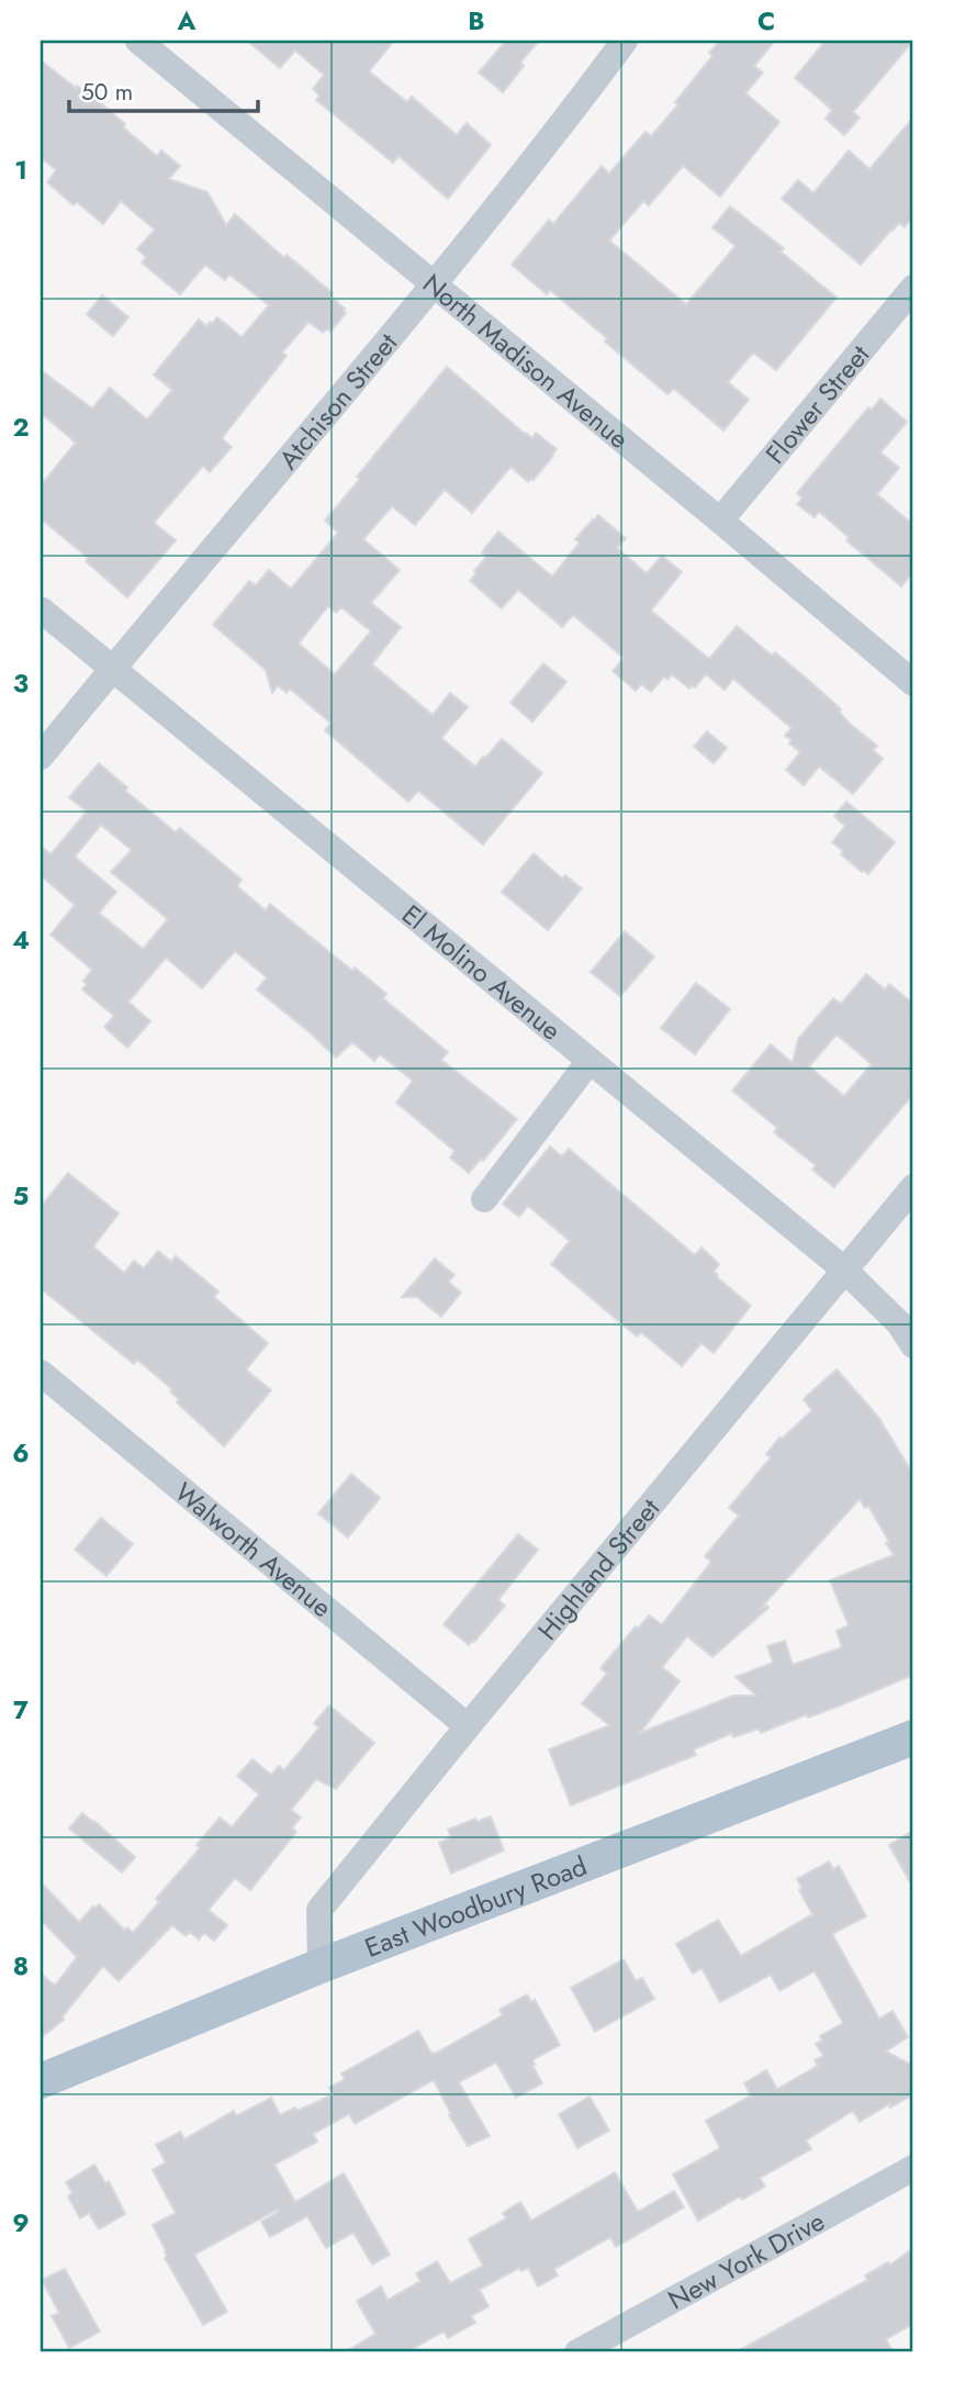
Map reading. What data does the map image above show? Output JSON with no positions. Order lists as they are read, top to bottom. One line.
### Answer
{"streets":{"main road":["East Woodbury Road"],"street":["North Madison Avenue","Atchison Street","Flower Street","El Molino Avenue","Walworth Avenue","Highland Street","New York Drive"]},"crossings":[["North Madison Avenue","Atchison Street"],["North Madison Avenue","Flower Street"],["Atchison Street","El Molino Avenue"],["El Molino Avenue","Highland Street"],["Walworth Avenue","Highland Street"],["Highland Street","East Woodbury Road"]],"scale_bar":"50 m","grid":{"columns":["A","B","C"],"rows":["1","2","3","4","5","6","7","8","9"]}}
